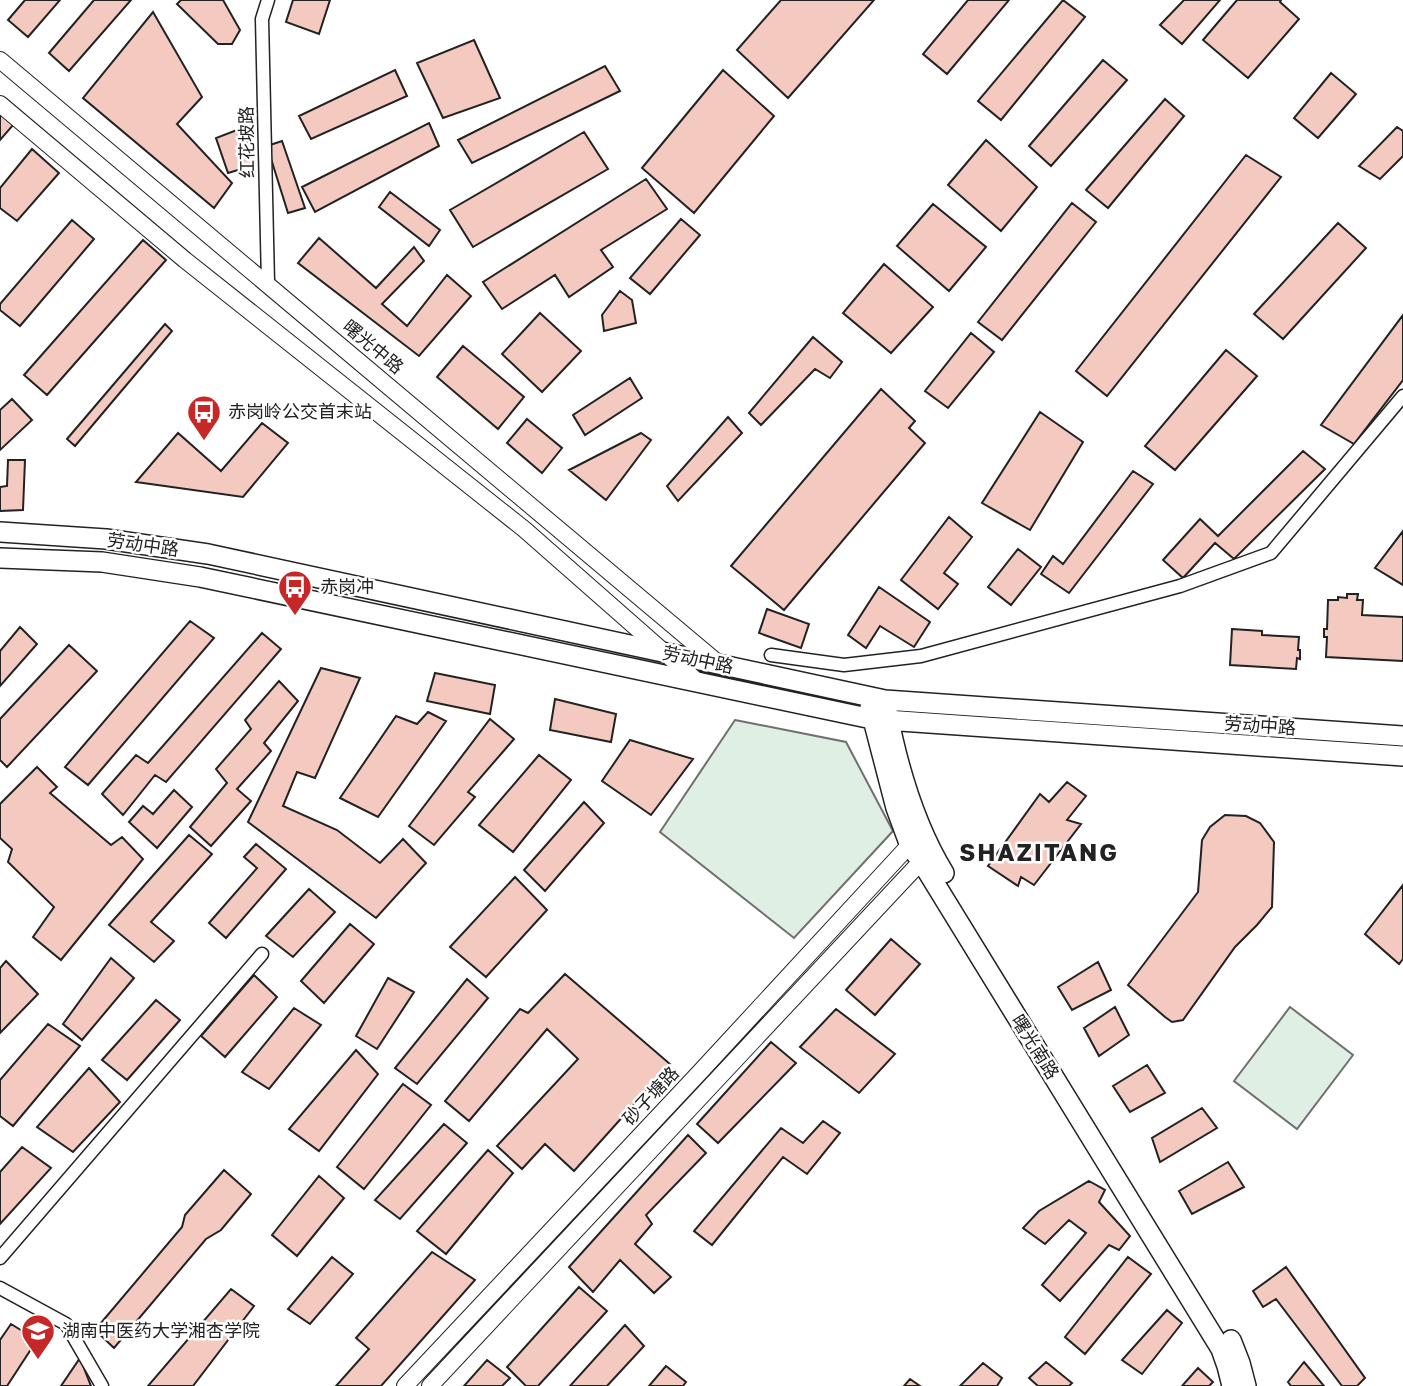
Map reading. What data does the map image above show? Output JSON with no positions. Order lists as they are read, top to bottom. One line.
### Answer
{"streets":{"main road":["劳动中路","曙光南路"],"street":["红花坡路","曙光中路","砂子塘路"]},"crossings":[["红花坡路","曙光中路"],["曙光中路","劳动中路"],["劳动中路","曙光南路"],["曙光南路","砂子塘路"]],"districts":["SHAZITANG"],"places":{"bus stop":["赤岗岭公交首末站","赤岗冲"],"school or university":["湖南中医药大学湘杏学院"]}}
